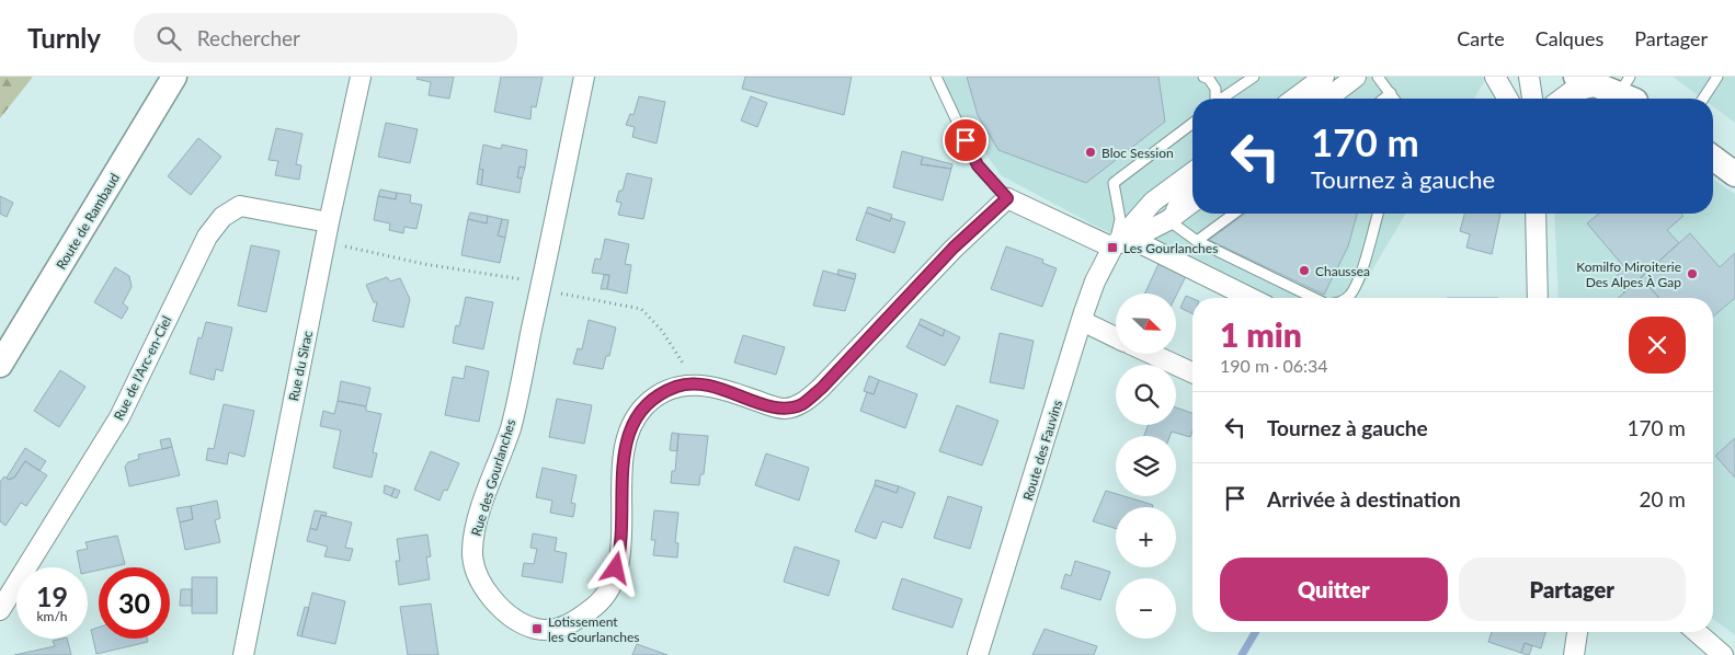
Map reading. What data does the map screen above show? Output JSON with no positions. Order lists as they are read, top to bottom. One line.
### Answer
{"streets":{"street":["Route de Rambaud","Rue du Sirac","Rue de l'Arc-en-Ciel","Route des Fauvins","Rue des Gourlanches"]},"crossings":[["Rue du Sirac","Rue de l'Arc-en-Ciel"]],"places":{"other":["Bloc Session","Chaussea","Komilfo Miroiterie Des Alpes À Gap"],"transit":["Les Gourlanches","Lotissement les Gourlanches"]},"north":"bottom right","page":{"header":"Turnly","search":"Rechercher","nav":["Carte","Calques","Partager"],"turn":["170 m","Tournez à gauche"],"map_buttons":["+","−"],"heading":["1 min","190 m · 06:34"],"list":[{"name":"Tournez à gauche","value":"170 m"},{"name":"Arrivée à destination","value":"20 m"}],"buttons":["Quitter","Partager"],"speed":"19 km/h","limit":"30"}}
